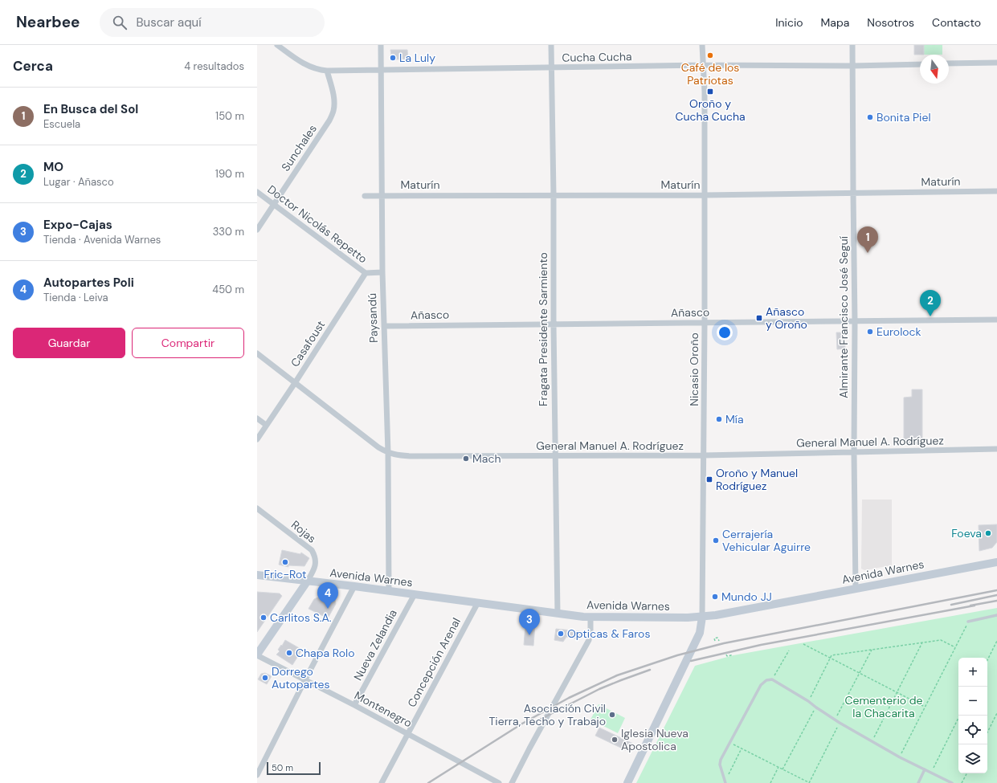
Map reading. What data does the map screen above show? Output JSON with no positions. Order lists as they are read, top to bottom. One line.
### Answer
{"streets":{"main road":["Avenida Warnes"],"street":["Cucha Cucha","Sunchales","Maturín","Doctor Nicolás Repetto","Añasco","Almirante Francisco José Seguí","Paysandú","Fragata Presidente Sarmiento","Casafoust","Nicasio Oroño","General Manuel A. Rodríguez","Rojas","Nueva Zelandia","Concepción Arenal","Montenegro"]},"crossings":[["Cucha Cucha","Sunchales"],["Cucha Cucha","Almirante Francisco José Seguí"],["Cucha Cucha","Paysandú"],["Cucha Cucha","Fragata Presidente Sarmiento"],["Cucha Cucha","Nicasio Oroño"],["Sunchales","Doctor Nicolás Repetto"],["Maturín","Almirante Francisco José Seguí"],["Maturín","Paysandú"],["Maturín","Fragata Presidente Sarmiento"],["Maturín","Nicasio Oroño"],["Doctor Nicolás Repetto","Casafoust"],["Añasco","Almirante Francisco José Seguí"],["Añasco","Paysandú"],["Añasco","Fragata Presidente Sarmiento"],["Añasco","Nicasio Oroño"],["Almirante Francisco José Seguí","General Manuel A. Rodríguez"],["Almirante Francisco José Seguí","Avenida Warnes"],["Paysandú","General Manuel A. Rodríguez"],["Paysandú","Avenida Warnes"],["Fragata Presidente Sarmiento","General Manuel A. Rodríguez"],["Fragata Presidente Sarmiento","Avenida Warnes"],["Casafoust","General Manuel A. Rodríguez"],["Nicasio Oroño","General Manuel A. Rodríguez"],["Nicasio Oroño","Avenida Warnes"],["Rojas","Avenida Warnes"],["Avenida Warnes","Nueva Zelandia"],["Avenida Warnes","Concepción Arenal"],["Nueva Zelandia","Montenegro"],["Concepción Arenal","Montenegro"]],"parks":["Cementerio de la Chacarita"],"places":{"other":["Café de los Patriotas","La Luly","Bonita Piel","Eurolock","Mía","Mach","Foeva","Cerrajería Vehicular Aguirre","Fric-Rot","Mundo JJ","Carlitos S.A.","Opticas & Faros","Chapa Rolo","Dorrego Autopartes","Asociación Civil Tierra, Techo y Trabajo","Iglesia Nueva Apostolica"],"transit":["Oroño y Cucha Cucha","Añasco y Oroño","Oroño y Manuel Rodríguez"]},"scale_bar":"50 m","north":"bottom","page":{"header":"Nearbee","search":"Buscar aquí","nav":["Inicio","Mapa","Nosotros","Contacto"],"heading":["Cerca","4 resultados"],"list":[{"mark":"1","name":"En Busca del Sol","note":"Escuela","value":"150 m"},{"mark":"2","name":"MO","note":"Lugar · Añasco","value":"190 m"},{"mark":"3","name":"Expo-Cajas","note":"Tienda · Avenida Warnes","value":"330 m"},{"mark":"4","name":"Autopartes Poli","note":"Tienda · Leiva","value":"450 m"}],"pins":["1","2","4","3"],"buttons":["Guardar","Compartir"],"map_buttons":["+","−"],"scale":"50 m"}}
